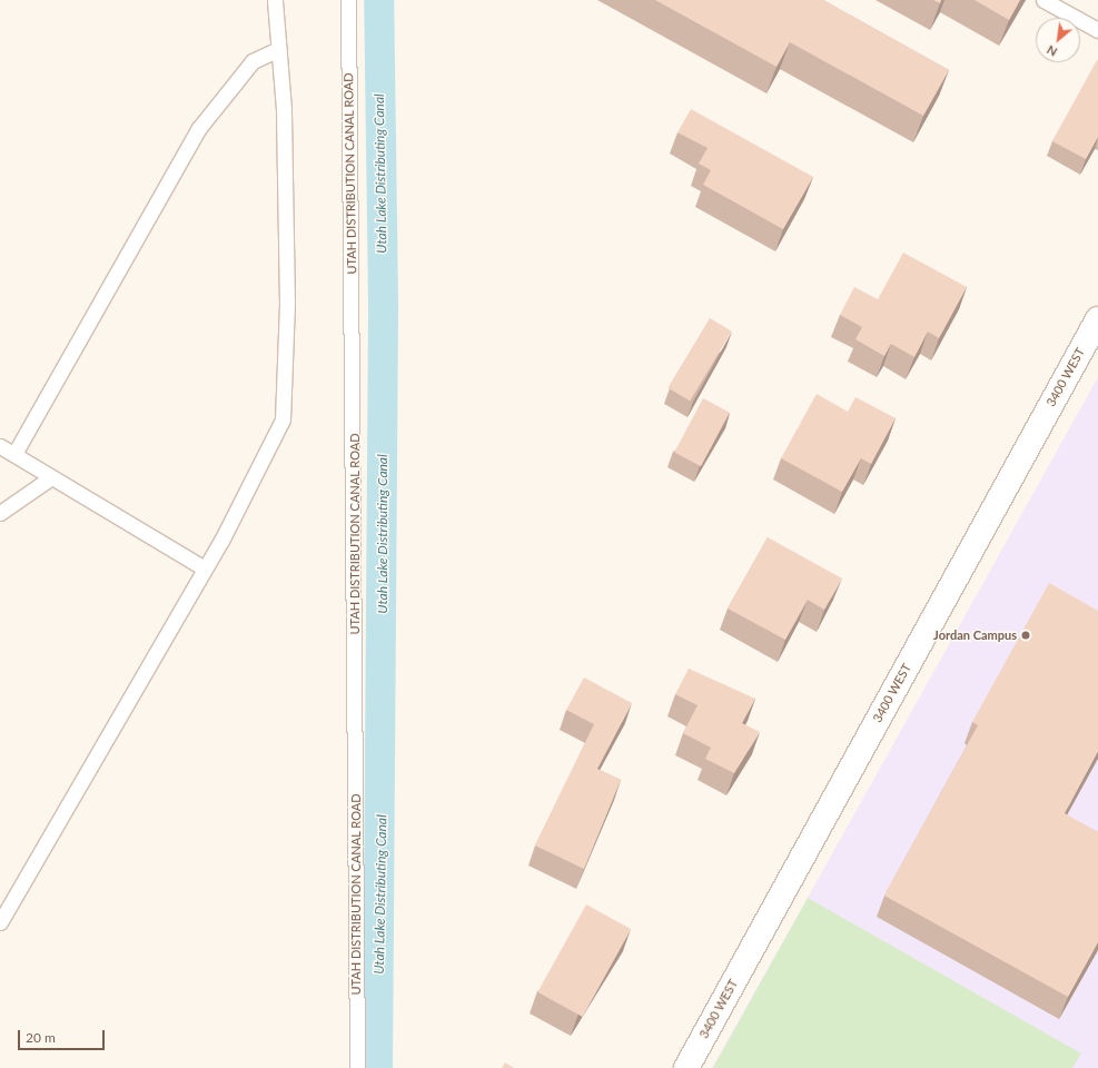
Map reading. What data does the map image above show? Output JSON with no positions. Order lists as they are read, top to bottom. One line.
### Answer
{"streets":{"street":["3400 WEST"],"lane":["UTAH DISTRIBUTION CANAL ROAD"]},"water":["Utah Lake Distributing Canal"],"places":["Jordan Campus"],"scale_bar":"20 m","north":"bottom left"}
